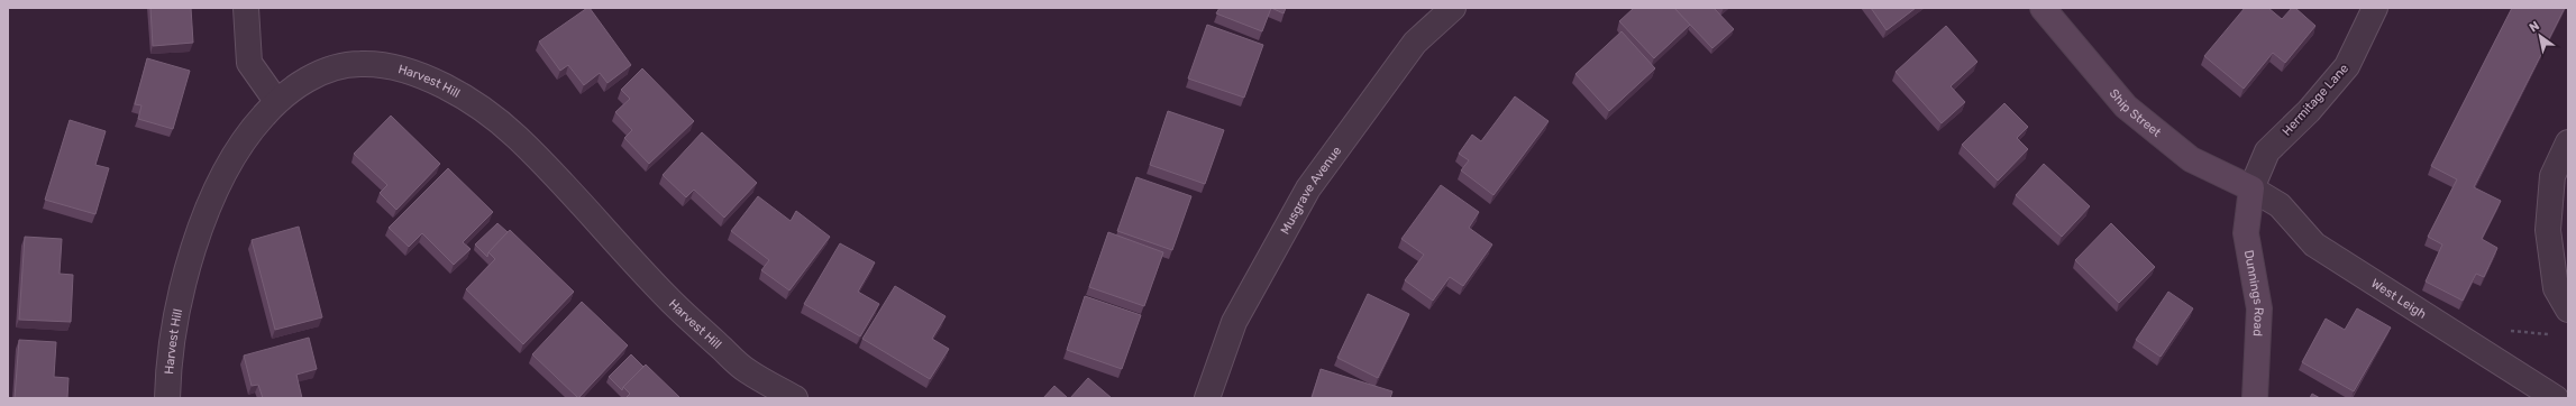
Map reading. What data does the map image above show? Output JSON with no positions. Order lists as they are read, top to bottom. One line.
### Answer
{"streets":{"street":["Harvest Hill","Hermitage Lane","Ship Street","Musgrave Avenue","Dunnings Road","West Leigh"]},"crossings":[["Hermitage Lane","Ship Street"],["Hermitage Lane","Dunnings Road"],["Hermitage Lane","West Leigh"],["Ship Street","Dunnings Road"],["Ship Street","West Leigh"],["Dunnings Road","West Leigh"]],"north":"top left"}
